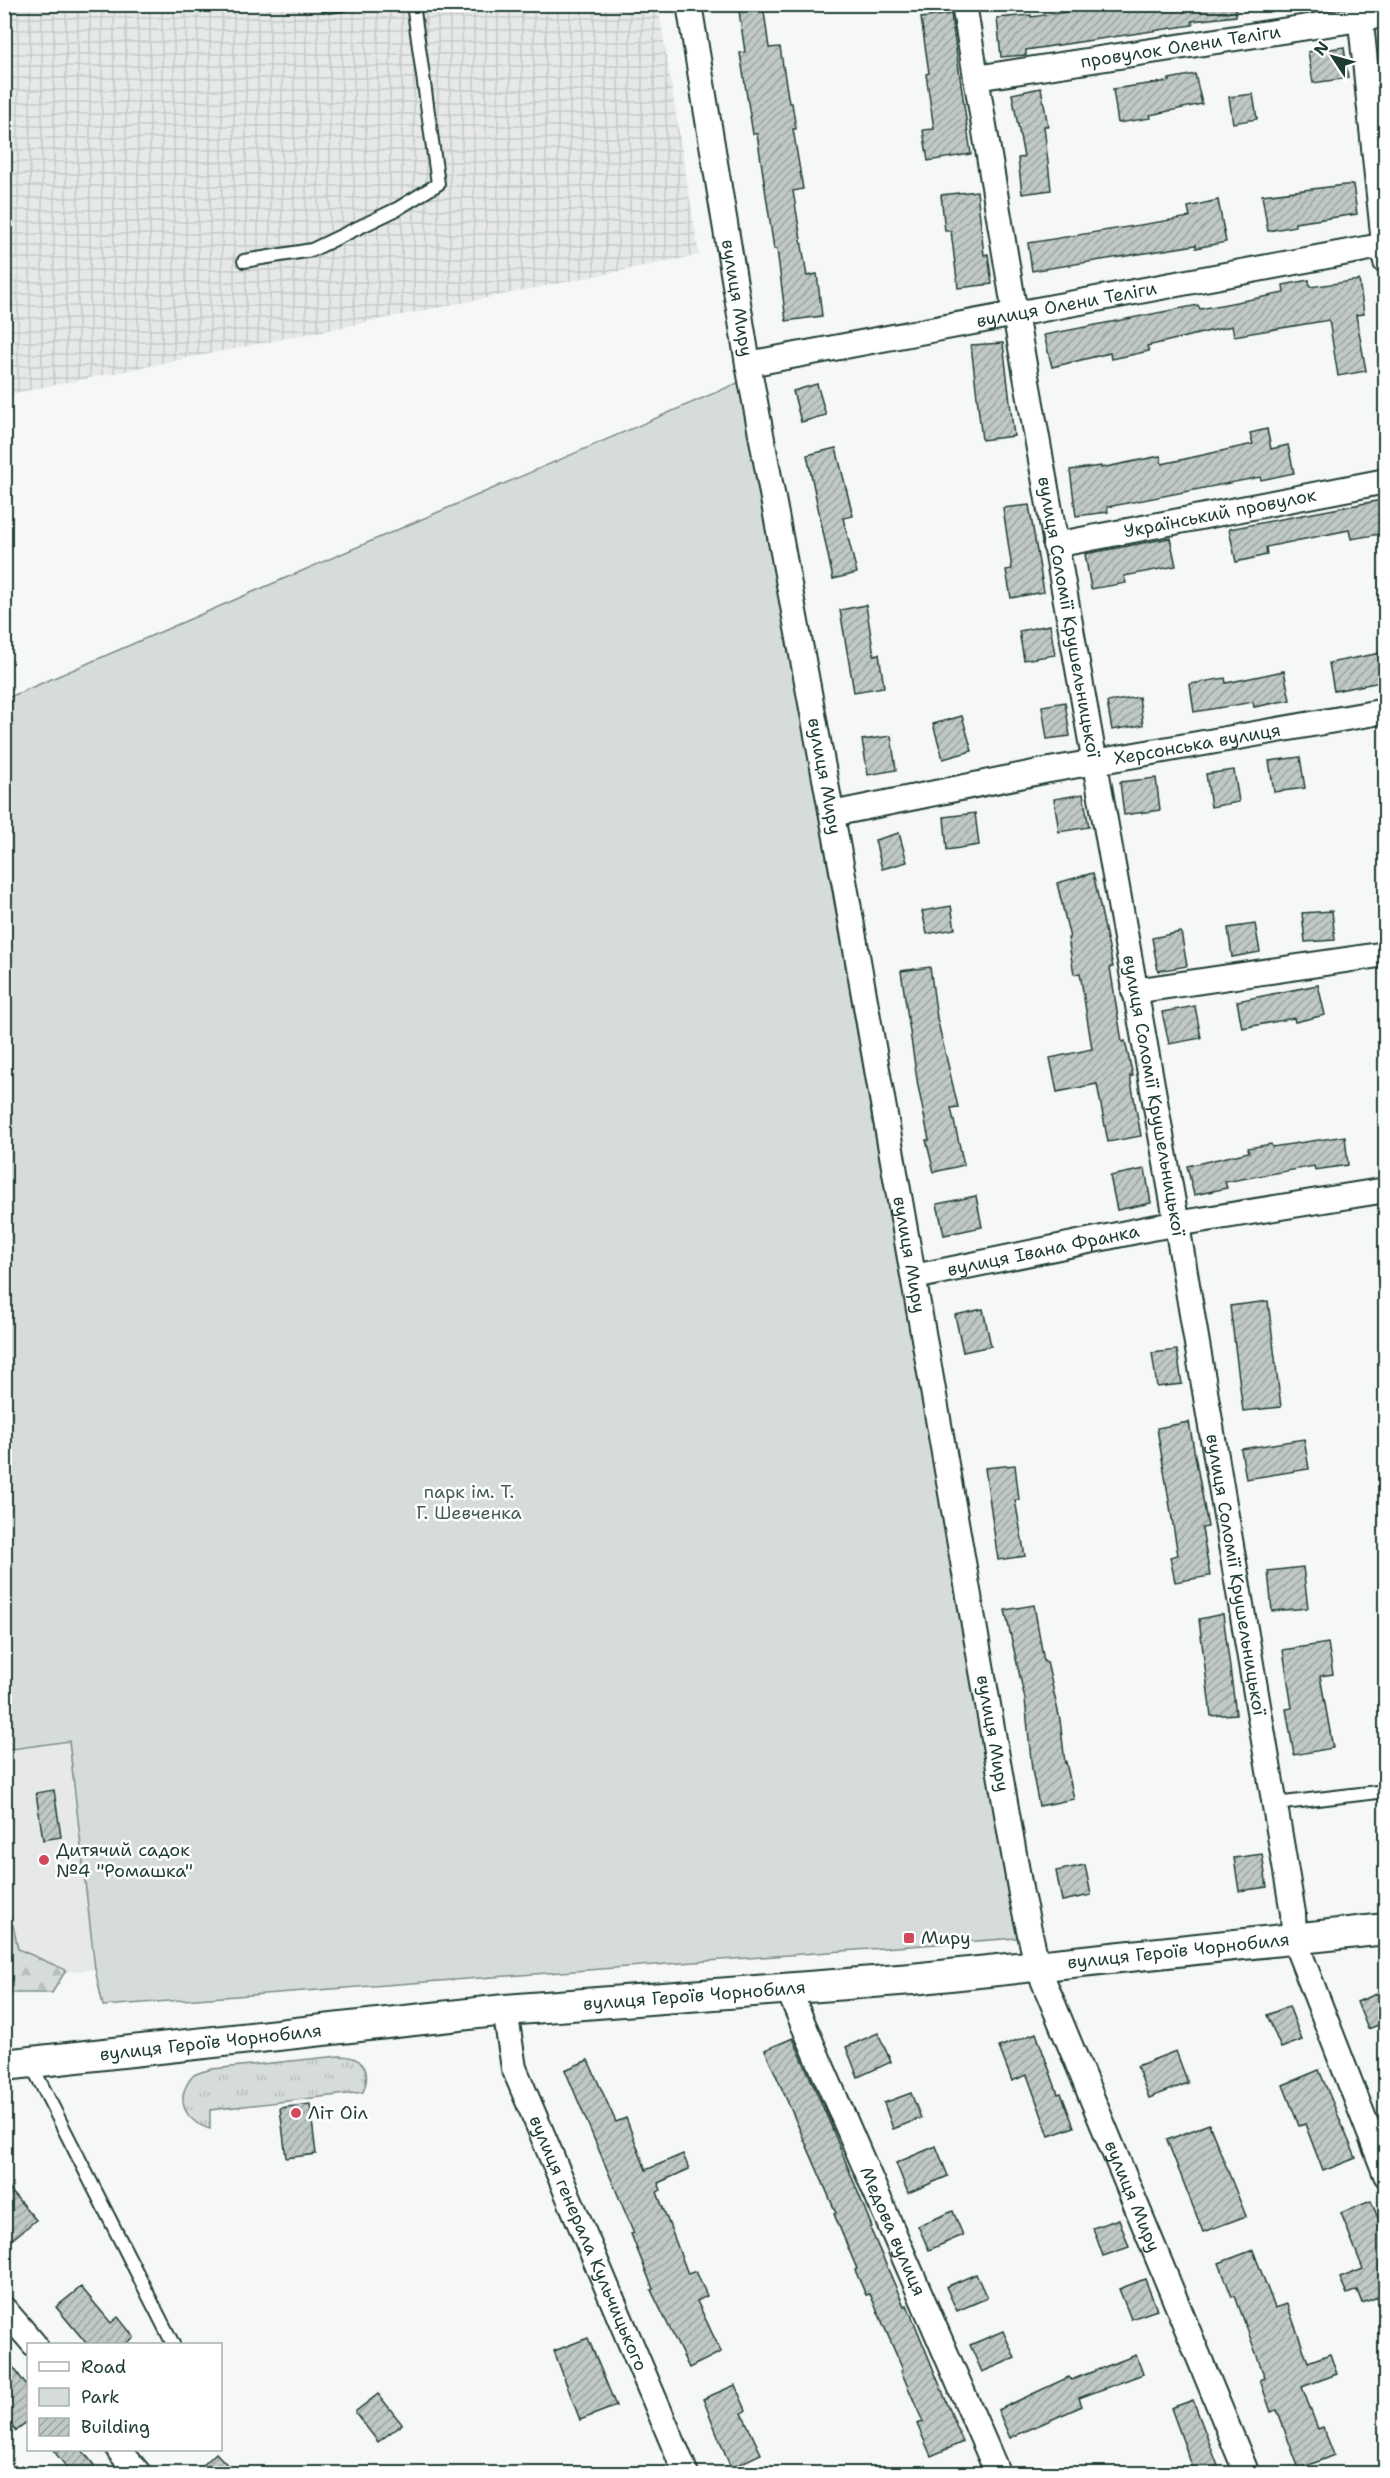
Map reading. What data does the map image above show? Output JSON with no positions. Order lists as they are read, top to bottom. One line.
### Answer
{"streets":{"street":["провулок Олени Теліги","вулиця Миру","вулиця Олени Теліги","Український провулок","вулиця Соломії Крушельницької","Херсонська вулиця","вулиця Івана Франка","вулиця Героїв Чорнобиля","Медова вулиця","вулиця генерала Кульчицького"]},"crossings":[["провулок Олени Теліги","вулиця Соломії Крушельницької"],["вулиця Миру","вулиця Олени Теліги"],["вулиця Миру","Херсонська вулиця"],["вулиця Миру","вулиця Івана Франка"],["вулиця Миру","вулиця Героїв Чорнобиля"],["вулиця Олени Теліги","вулиця Соломії Крушельницької"],["Український провулок","вулиця Соломії Крушельницької"],["вулиця Соломії Крушельницької","Херсонська вулиця"],["вулиця Соломії Крушельницької","вулиця Івана Франка"],["вулиця Соломії Крушельницької","вулиця Героїв Чорнобиля"],["вулиця Героїв Чорнобиля","Медова вулиця"],["вулиця Героїв Чорнобиля","вулиця генерала Кульчицького"]],"parks":["парк ім. Т. Г. Шевченка"],"places":{"other":["Дитячий садок №4 \"Ромашка\"","Літ Оіл"],"transit":["Миру"]},"legend":["Road","Park","Building"],"north":"top left"}
